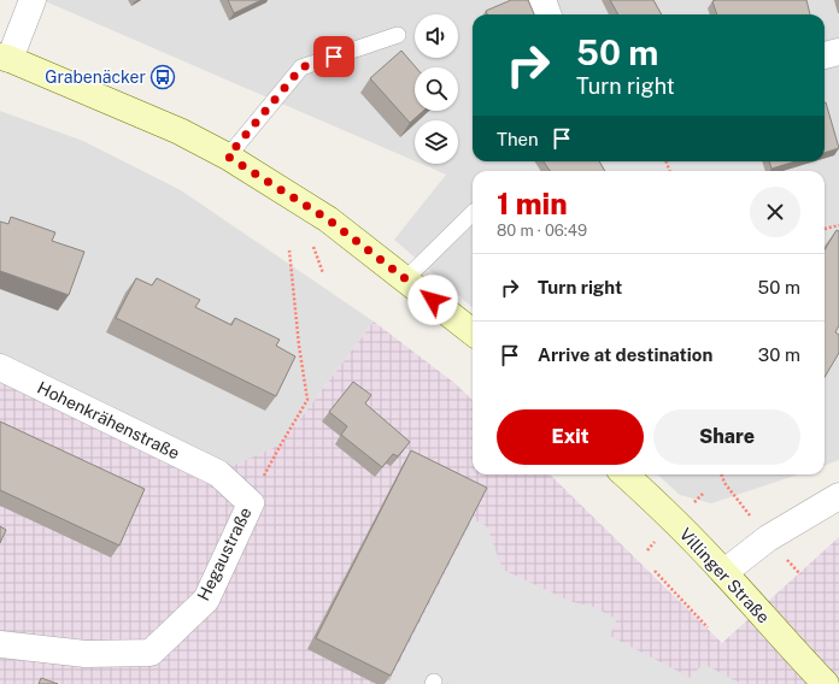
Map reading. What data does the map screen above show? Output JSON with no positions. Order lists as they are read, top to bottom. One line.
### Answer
{"streets":{"main road":["Villinger Straße"],"street":["Hohenkrähenstraße","Hegaustraße"]},"crossings":[["Hohenkrähenstraße","Hegaustraße"]],"places":{"bus stop":["Grabenäcker"]},"page":{"turn":["50 m","Turn right"],"then":"Then","heading":["1 min","80 m · 06:49"],"list":[{"name":"Turn right","value":"50 m"},{"name":"Arrive at destination","value":"30 m"}],"buttons":["Exit","Share"]}}
